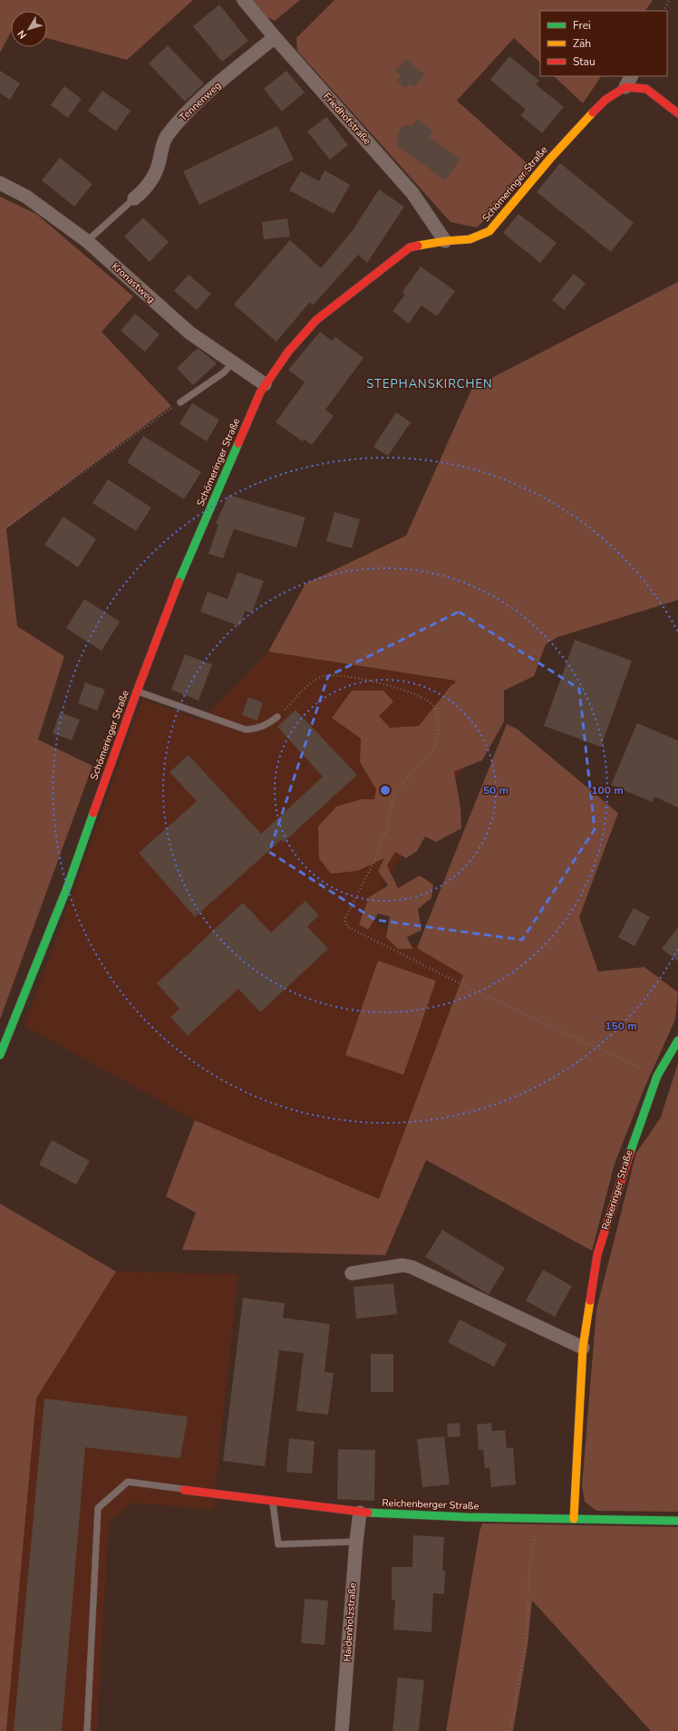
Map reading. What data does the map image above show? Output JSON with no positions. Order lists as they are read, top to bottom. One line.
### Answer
{"streets":{"street":["Tennenweg","Friedhofstraße","Schömeringer Straße","Kronastweg","Reikeringer Straße","Reichenberger Straße","Haidenholzstraße"]},"crossings":[["Tennenweg","Friedhofstraße"],["Friedhofstraße","Schömeringer Straße"],["Schömeringer Straße","Kronastweg"],["Reikeringer Straße","Reichenberger Straße"],["Reichenberger Straße","Haidenholzstraße"]],"districts":["STEPHANSKIRCHEN"],"legend":["Frei","Zäh","Stau"],"north":"bottom left","rings":["50 m","100 m","150 m"]}
